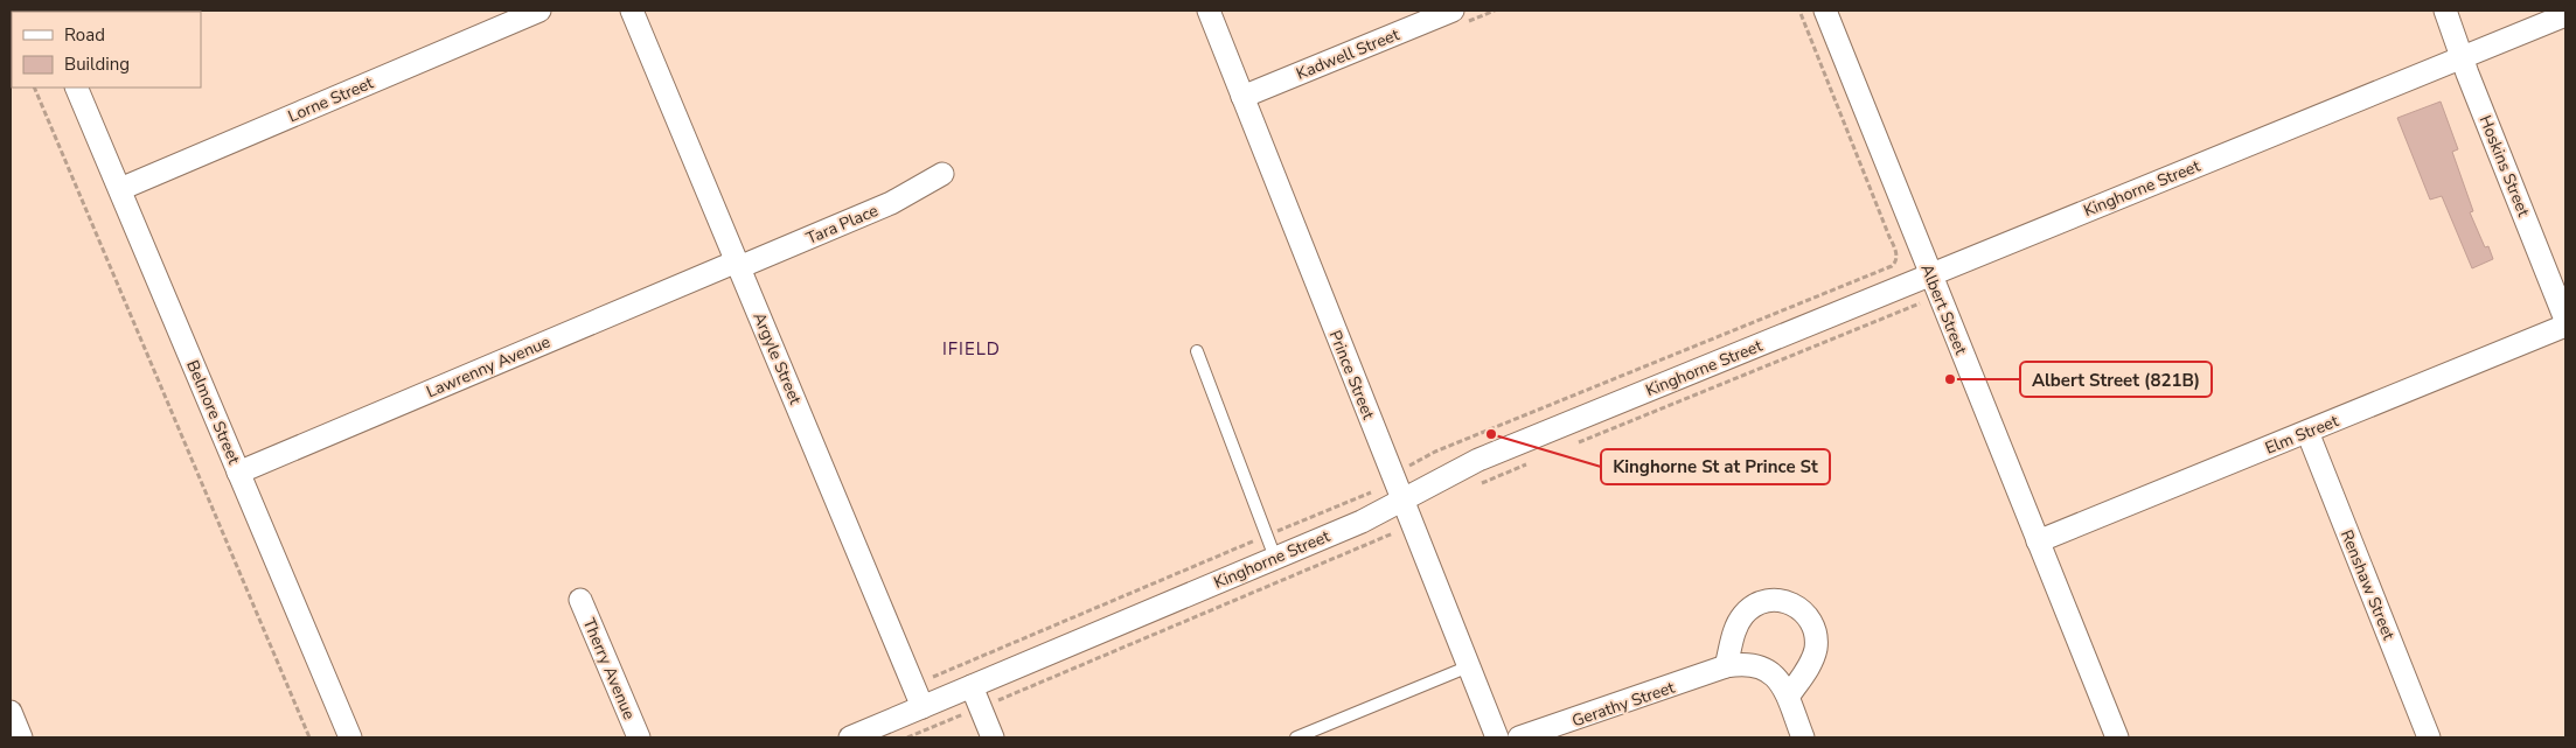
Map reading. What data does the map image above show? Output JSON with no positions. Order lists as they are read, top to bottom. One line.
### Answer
{"streets":{"street":["Kadwell Street","Lorne Street","Hoskins Street","Kinghorne Street","Tara Place","Albert Street","Argyle Street","Lawrenny Avenue","Prince Street","Belmore Street","Elm Street","Renshaw Street","Therry Avenue","Gerathy Street"]},"crossings":[["Kadwell Street","Prince Street"],["Lorne Street","Belmore Street"],["Hoskins Street","Kinghorne Street"],["Kinghorne Street","Albert Street"],["Kinghorne Street","Argyle Street"],["Kinghorne Street","Prince Street"],["Tara Place","Argyle Street"],["Tara Place","Lawrenny Avenue"],["Albert Street","Elm Street"],["Argyle Street","Lawrenny Avenue"],["Lawrenny Avenue","Belmore Street"],["Elm Street","Renshaw Street"]],"districts":["IFIELD"],"places":["Albert Street (821B)","Kinghorne St at Prince St"],"legend":["Road","Building"]}
